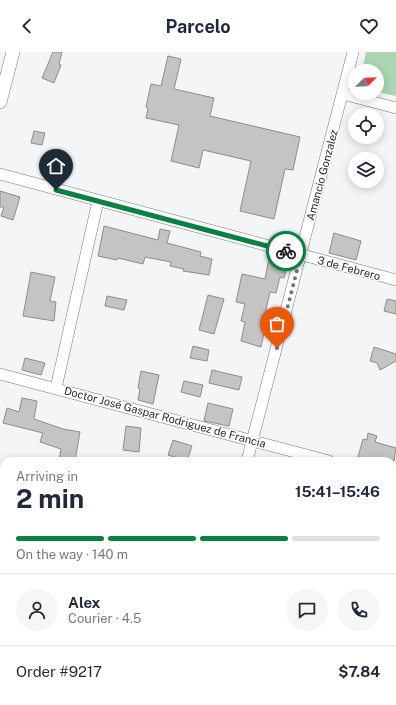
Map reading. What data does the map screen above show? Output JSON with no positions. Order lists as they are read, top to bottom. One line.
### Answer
{"streets":{"street":["Amancio Gonzalez","3 de Febrero","Doctor José Gaspar Rodriguez de Francia"]},"crossings":[["Amancio Gonzalez","3 de Febrero"],["Amancio Gonzalez","Doctor José Gaspar Rodriguez de Francia"]],"north":"top right","page":{"header":"Parcelo","heading":["2 min","Arriving in","15:41–15:46"],"panel":["Alex","Courier · 4.5","Order #9217","$7.84"],"bar":"On the way · 140 m"}}
